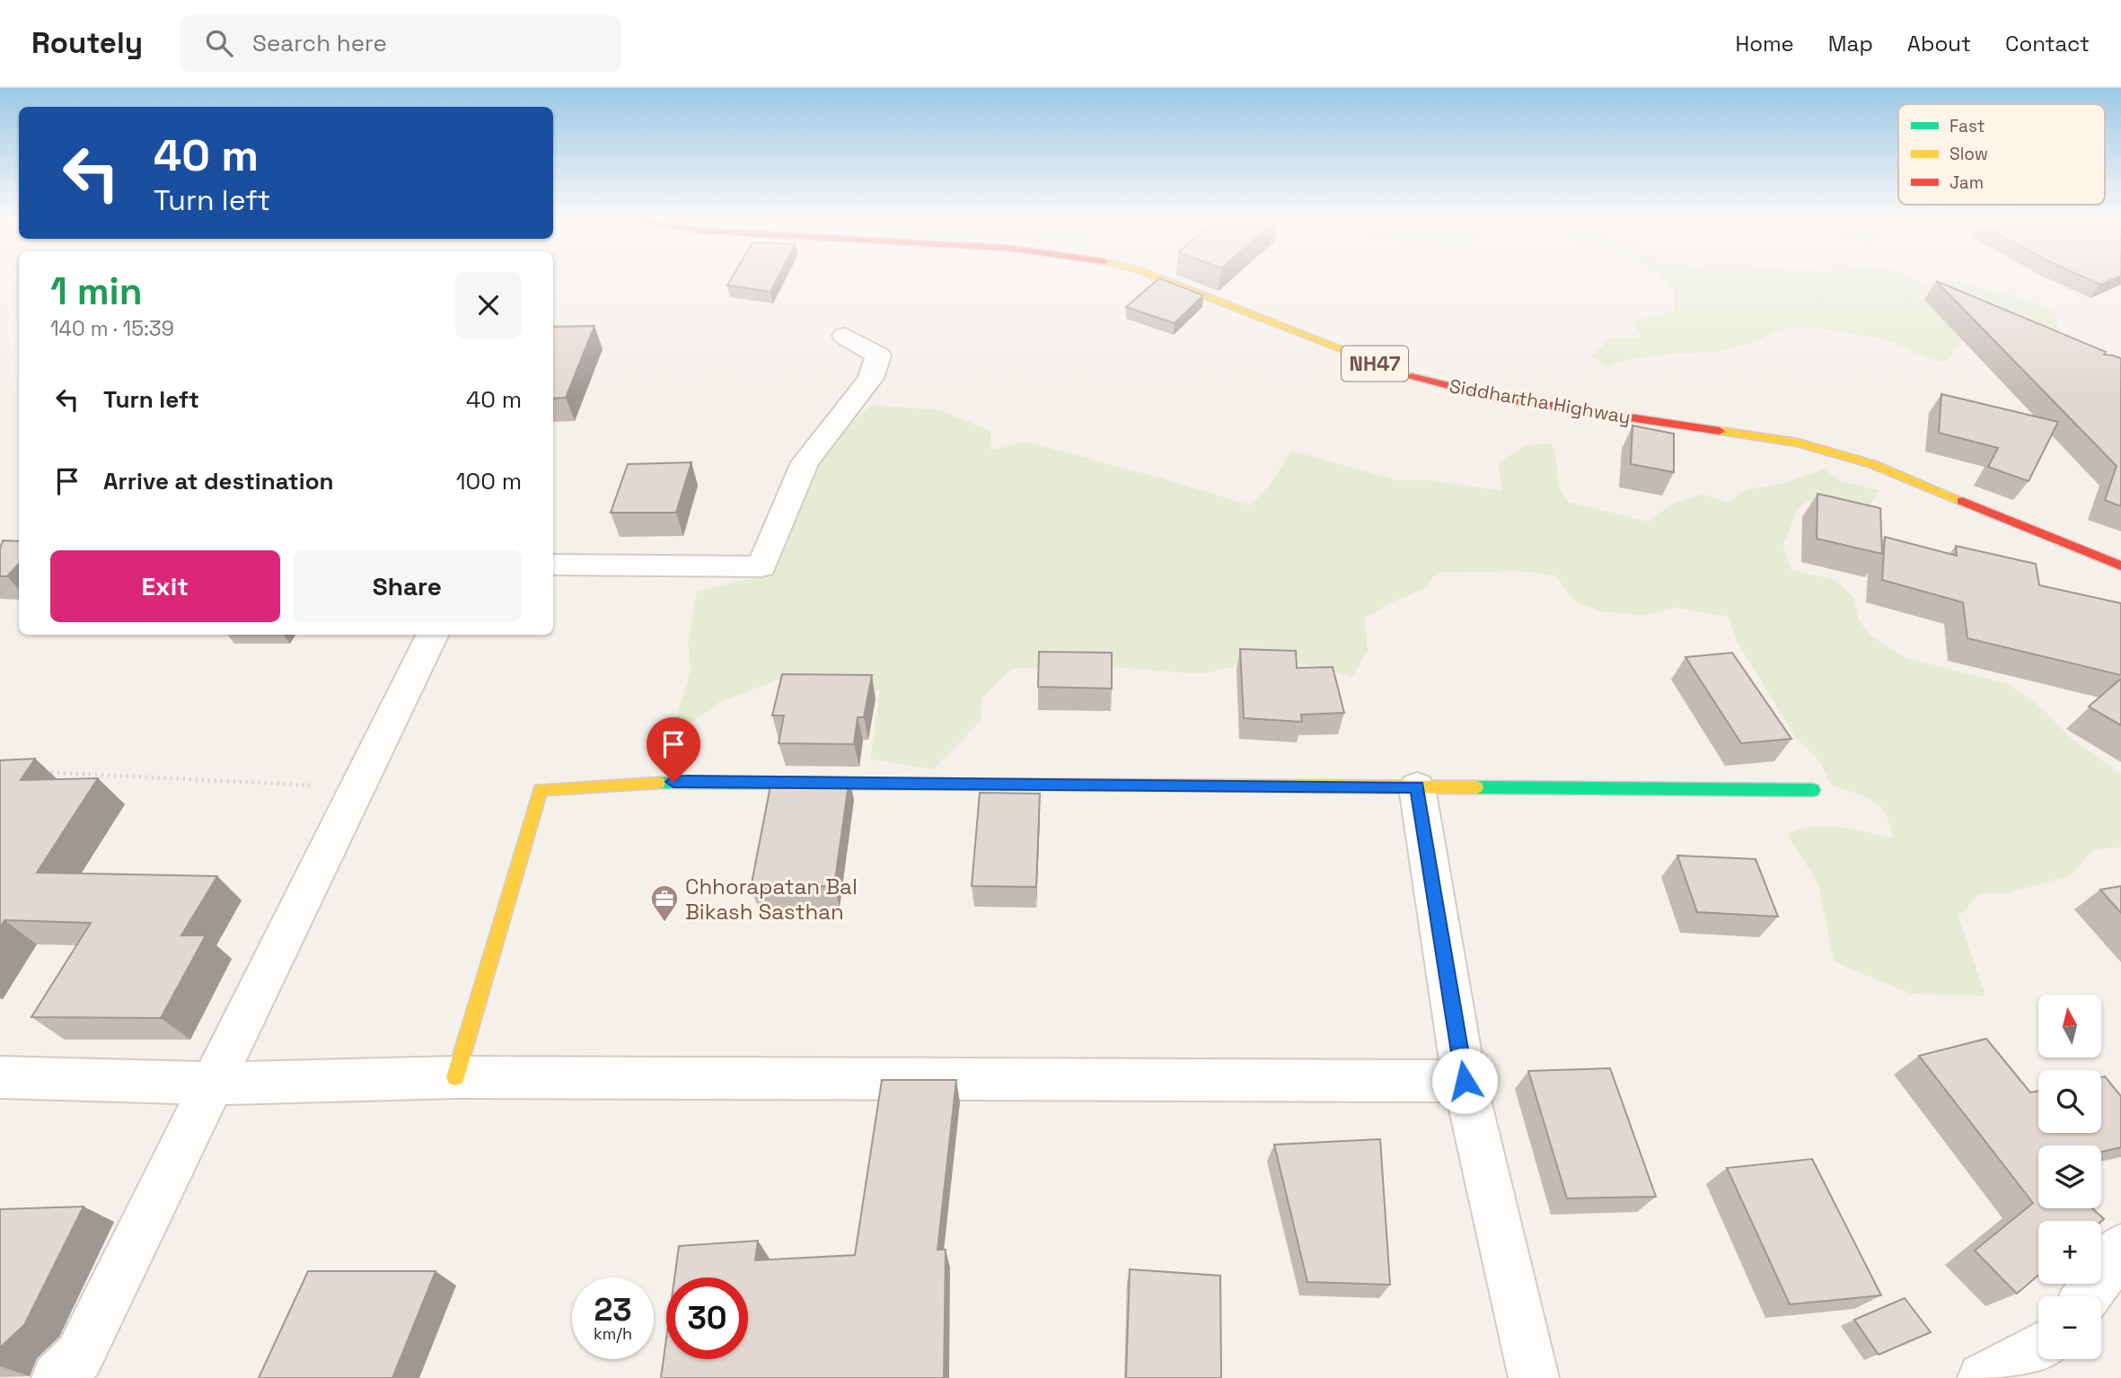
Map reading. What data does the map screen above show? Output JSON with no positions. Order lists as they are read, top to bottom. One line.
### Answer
{"streets":{"main road":["NH47","Siddhartha Highway"]},"places":{"office":["Chhorapatan Bal Bikash Sasthan"]},"legend":["Fast","Slow","Jam"],"north":"top","page":{"header":"Routely","search":"Search here","nav":["Home","Map","About","Contact"],"turn":["40 m","Turn left"],"heading":["1 min","140 m · 15:39"],"list":[{"name":"Turn left","value":"40 m"},{"name":"Arrive at destination","value":"100 m"}],"buttons":["Exit","Share"],"map_buttons":["+","−"],"speed":"23 km/h","limit":"30"}}
